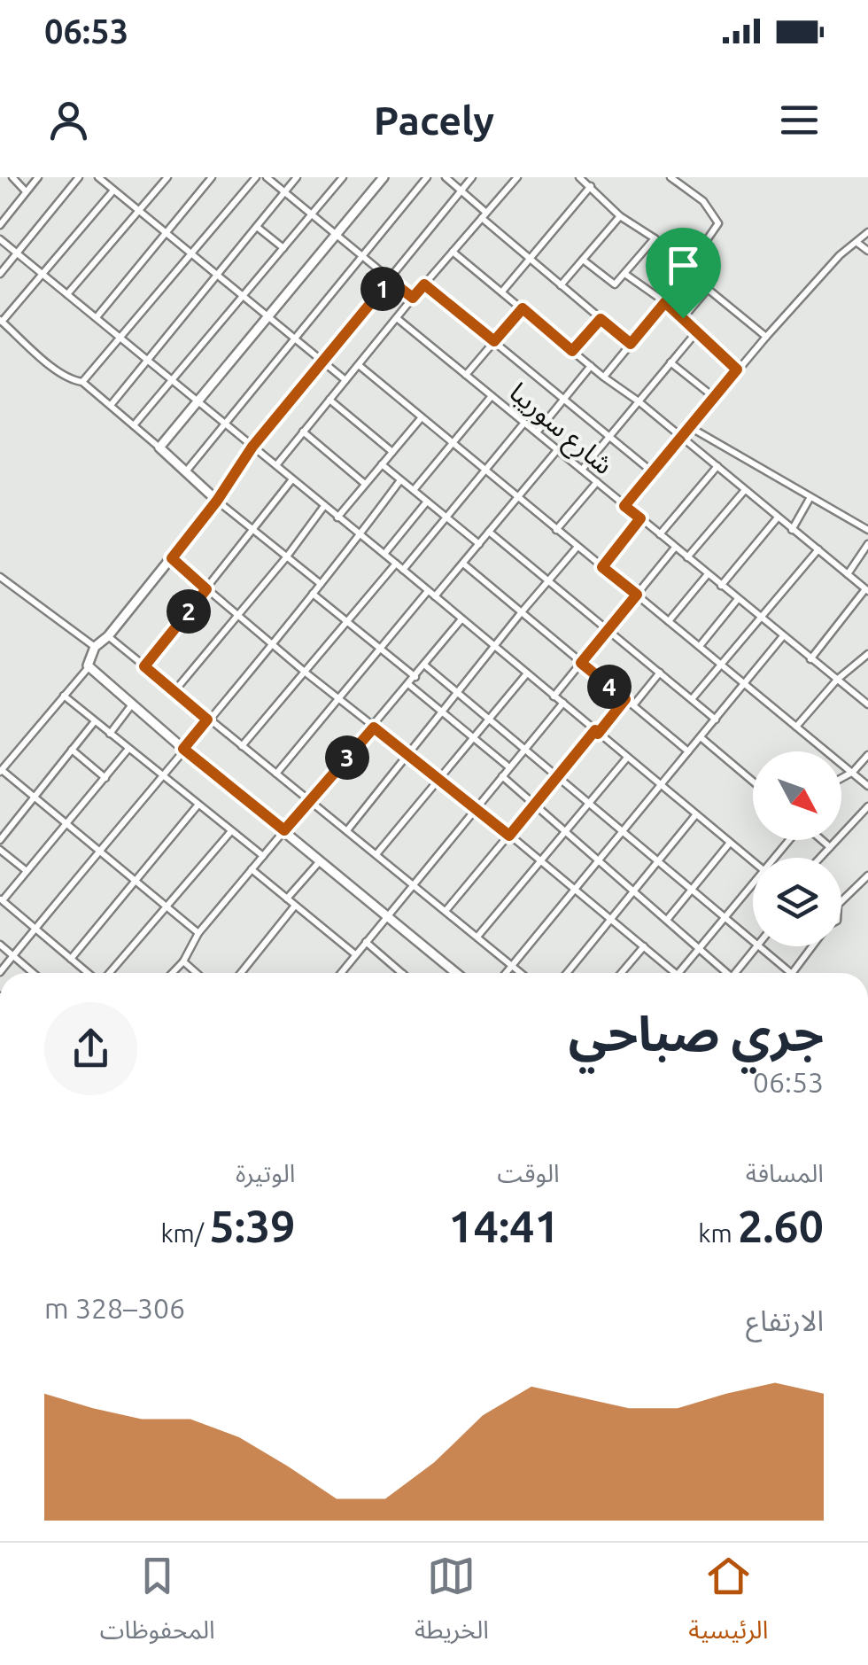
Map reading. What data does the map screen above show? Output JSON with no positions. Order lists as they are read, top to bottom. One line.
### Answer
{"streets":{"street":["شارع سوريبا"]},"north":"bottom right","page":{"status":"06:53","header":"Pacely","pins":["1","2","4","3"],"heading":["جري صباحي","06:53"],"stats":[["المسافة","2.60 km"],["الوقت","14:41"],["الوتيرة","5:39 /km"]],"chart":["الارتفاع","306–328 m"],"tabs":["الرئيسية","الخريطة","المحفوظات"]}}
